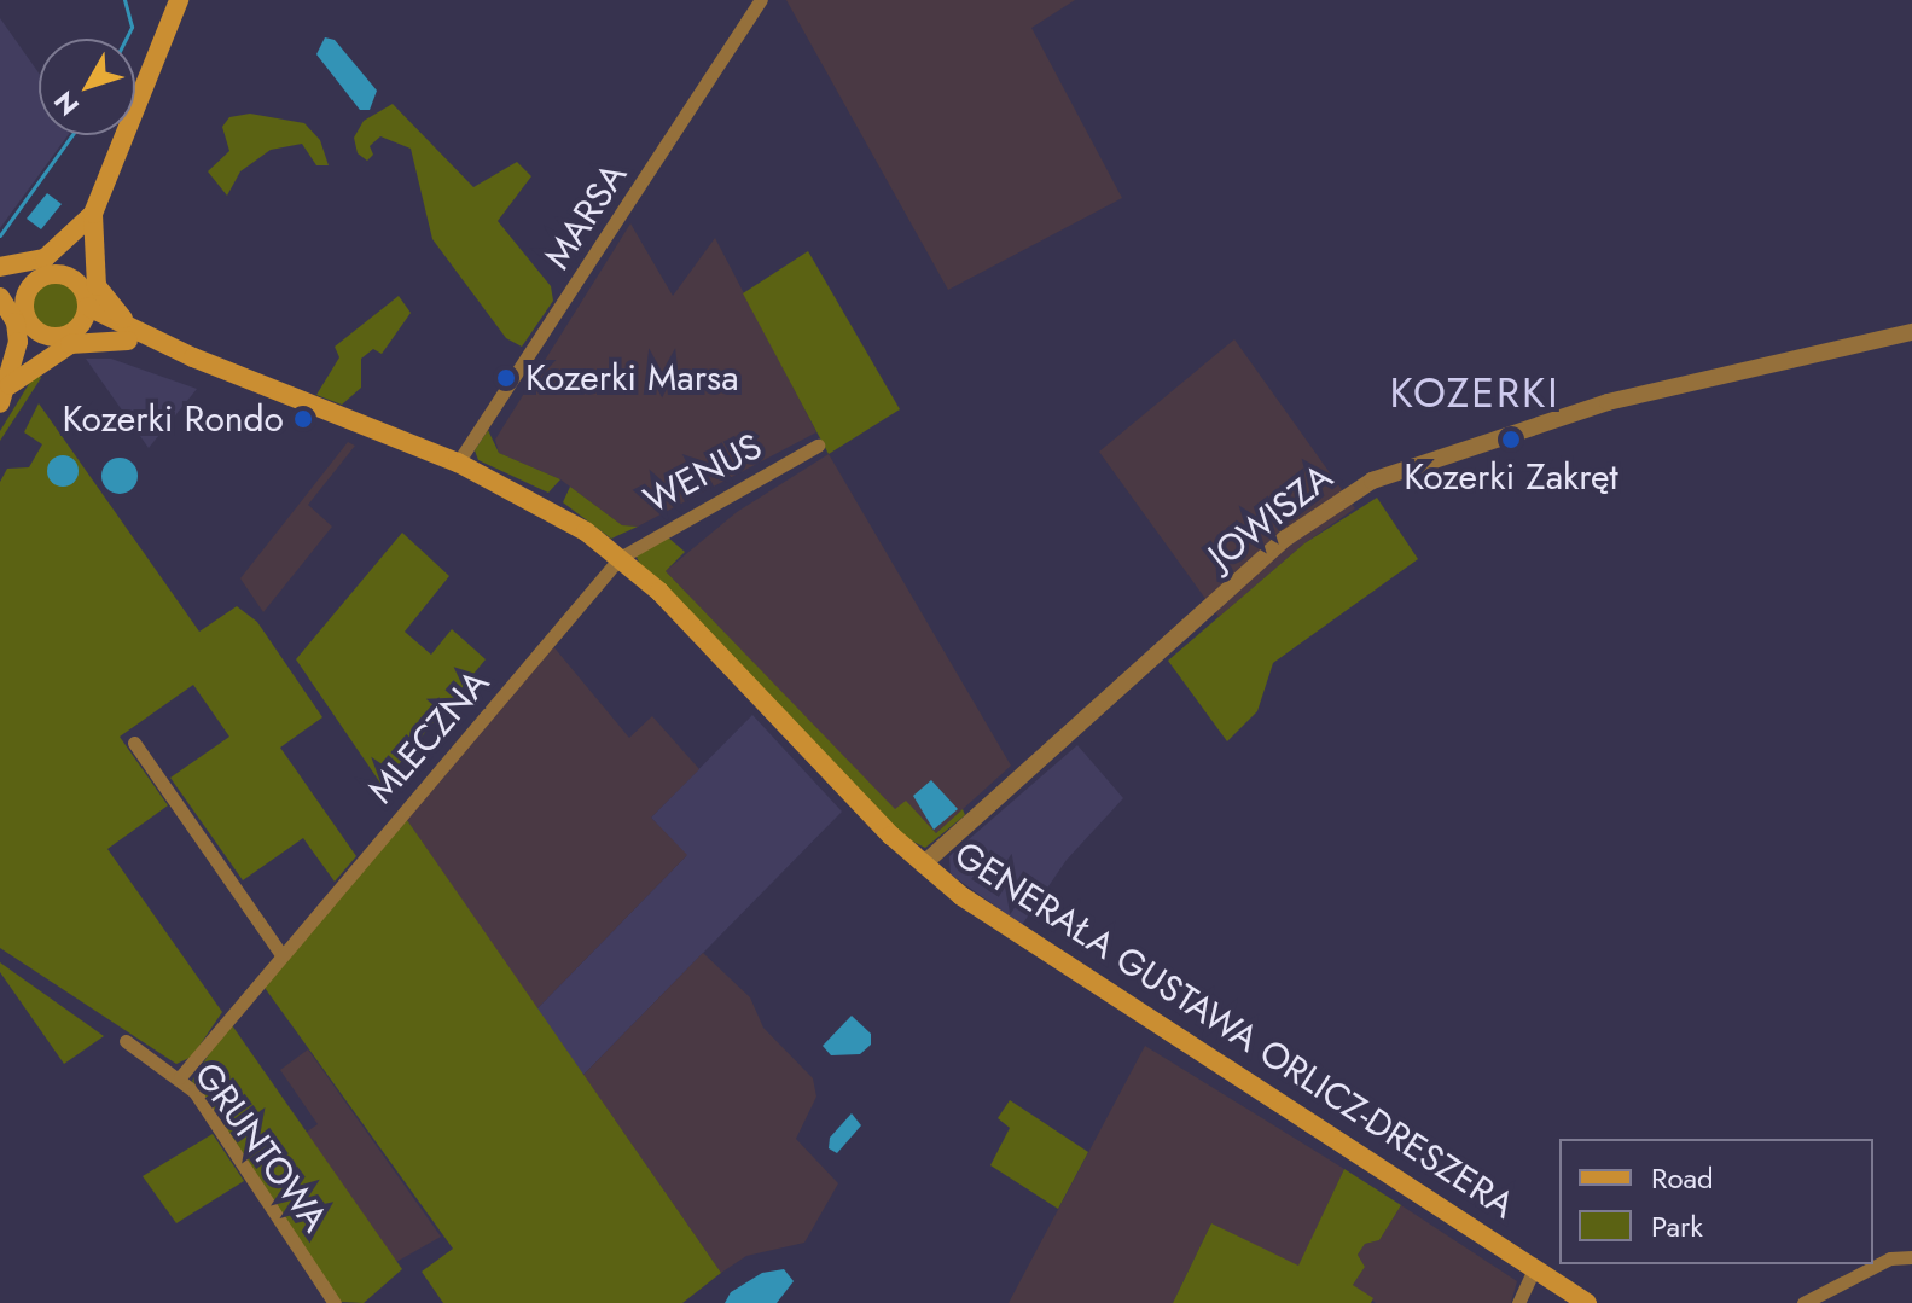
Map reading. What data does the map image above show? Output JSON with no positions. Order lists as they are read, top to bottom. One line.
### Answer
{"streets":{"main road":["GENERAŁA GUSTAWA ORLICZ-DRESZERA"],"street":["MARSA","WENUS","JOWISZA","MLECZNA","GRUNTOWA"]},"crossings":[["MARSA","GENERAŁA GUSTAWA ORLICZ-DRESZERA"],["WENUS","MLECZNA"],["WENUS","GENERAŁA GUSTAWA ORLICZ-DRESZERA"],["JOWISZA","GENERAŁA GUSTAWA ORLICZ-DRESZERA"],["MLECZNA","GENERAŁA GUSTAWA ORLICZ-DRESZERA"],["MLECZNA","GRUNTOWA"]],"districts":["KOZERKI"],"places":["Kozerki Marsa","Kozerki Rondo","Kozerki Zakręt"],"legend":["Road","Park"],"north":"bottom left"}
